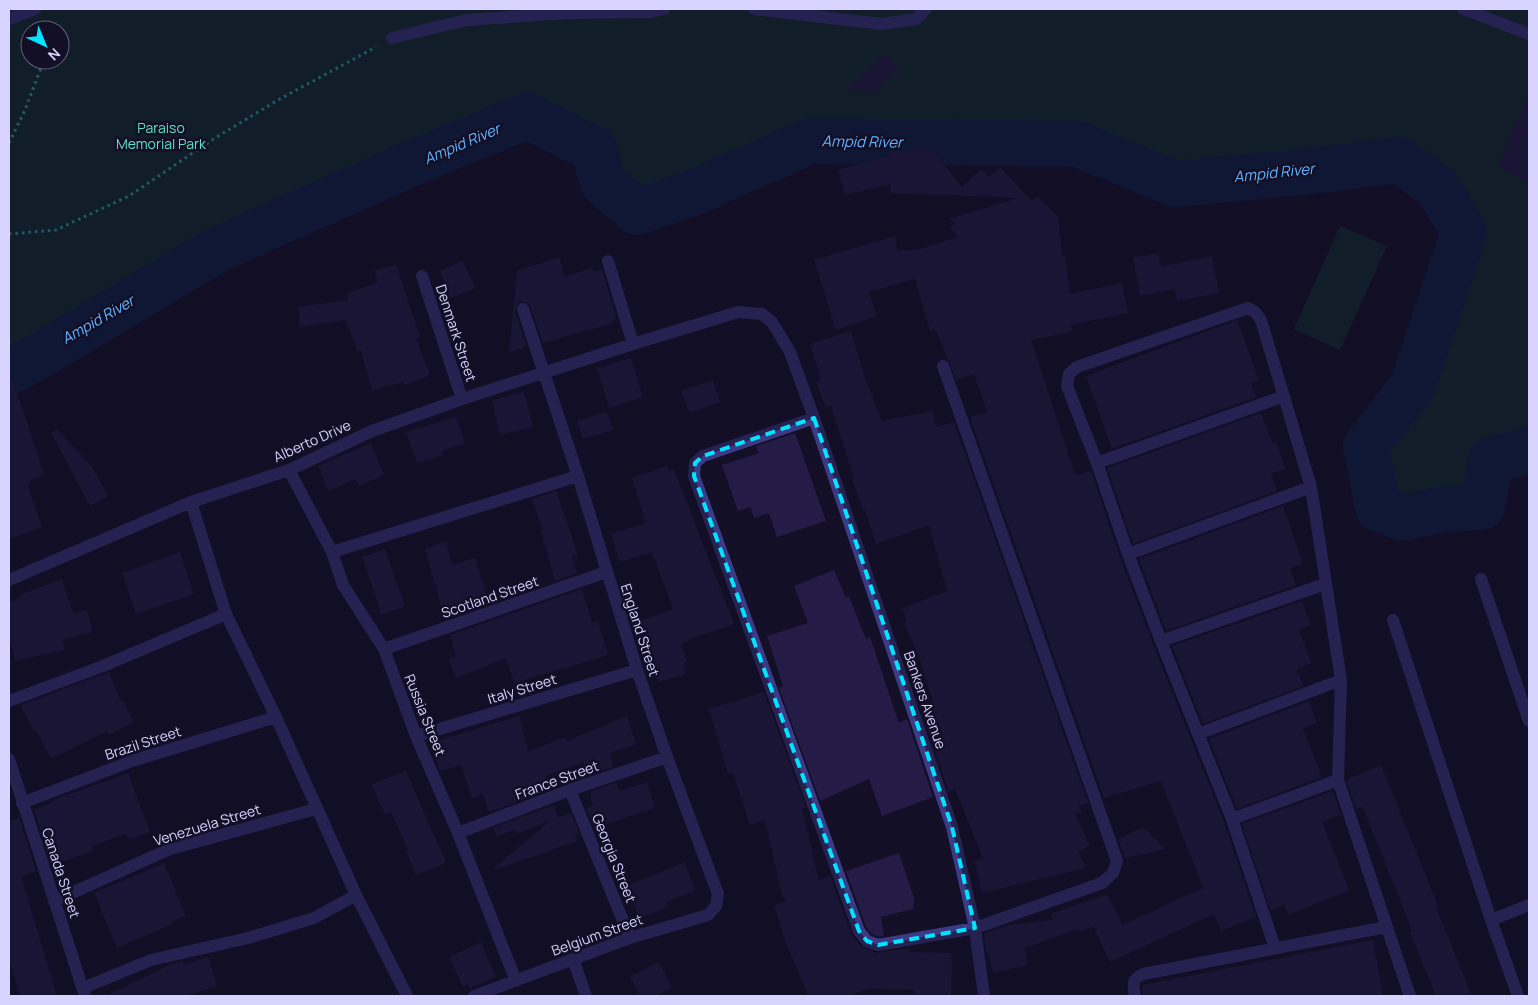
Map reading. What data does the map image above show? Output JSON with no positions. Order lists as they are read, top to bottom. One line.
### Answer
{"streets":{"street":["Denmark Street","Alberto Drive","Scotland Street","England Street","Italy Street","Bankers Avenue","Russia Street","Brazil Street","France Street","Venezuela Street","Georgia Street","Canada Street","Belgium Street"]},"crossings":[["Denmark Street","Alberto Drive"],["Alberto Drive","England Street"],["Alberto Drive","Bankers Avenue"],["Alberto Drive","Russia Street"],["Scotland Street","England Street"],["Scotland Street","Russia Street"],["England Street","Italy Street"],["England Street","France Street"],["England Street","Belgium Street"],["Italy Street","Russia Street"],["Russia Street","France Street"],["Russia Street","Belgium Street"],["Brazil Street","Canada Street"],["France Street","Georgia Street"],["Venezuela Street","Canada Street"],["Georgia Street","Belgium Street"]],"water":["Ampid River"],"parks":["Paraiso Memorial Park"],"north":"bottom right"}
